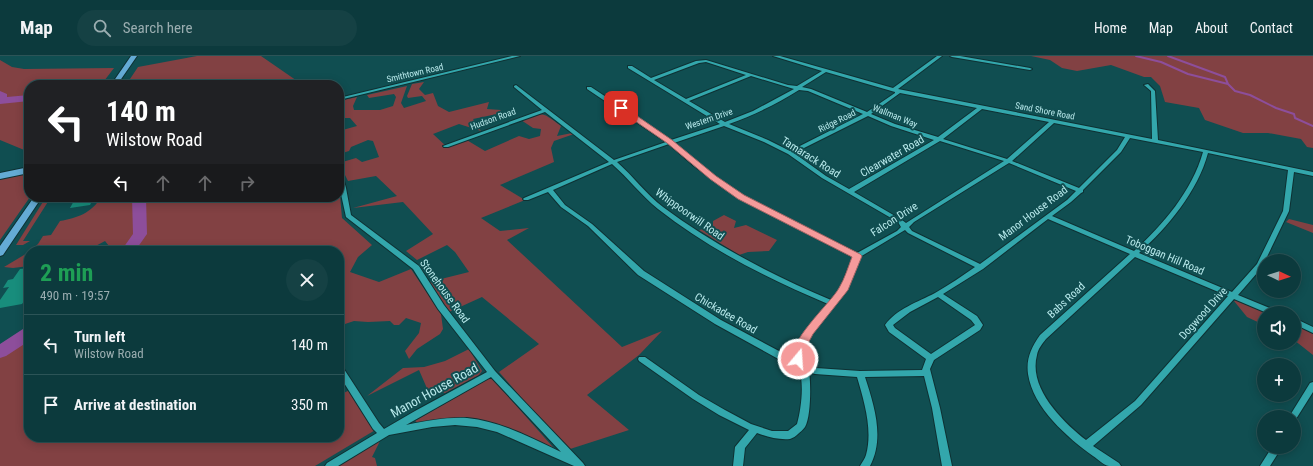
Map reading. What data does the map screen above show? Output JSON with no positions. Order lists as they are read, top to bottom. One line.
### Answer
{"streets":{"street":["Smithtown Road","Sand Shore Road","Wallman Way","Hudson Road","Western Drive","Ridge Road","Clearwater Road","Tamarack Road","Manor House Road","Whippoorwill Road","Falcon Drive","Toboggan Hill Road","Stonehouse Road","Babs Road","Chickadee Road","Dogwood Drive"]},"crossings":[["Sand Shore Road","Western Drive"],["Sand Shore Road","Ridge Road"],["Sand Shore Road","Clearwater Road"],["Sand Shore Road","Manor House Road"],["Sand Shore Road","Falcon Drive"],["Sand Shore Road","Babs Road"],["Sand Shore Road","Dogwood Drive"],["Wallman Way","Western Drive"],["Wallman Way","Ridge Road"],["Wallman Way","Clearwater Road"],["Wallman Way","Tamarack Road"],["Wallman Way","Manor House Road"],["Wallman Way","Falcon Drive"],["Hudson Road","Whippoorwill Road"],["Western Drive","Tamarack Road"],["Western Drive","Whippoorwill Road"],["Western Drive","Chickadee Road"],["Ridge Road","Tamarack Road"],["Clearwater Road","Tamarack Road"],["Tamarack Road","Manor House Road"],["Tamarack Road","Falcon Drive"],["Manor House Road","Toboggan Hill Road"],["Manor House Road","Stonehouse Road"],["Toboggan Hill Road","Babs Road"],["Toboggan Hill Road","Dogwood Drive"],["Babs Road","Dogwood Drive"]],"north":"right","page":{"header":"Map","search":"Search here","nav":["Home","Map","About","Contact"],"turn":["140 m","Wilstow Road"],"heading":["2 min","490 m · 19:57"],"map_buttons":["+","−"],"list":[{"name":"Turn left","note":"Wilstow Road","value":"140 m"},{"name":"Arrive at destination","value":"350 m"}]}}
